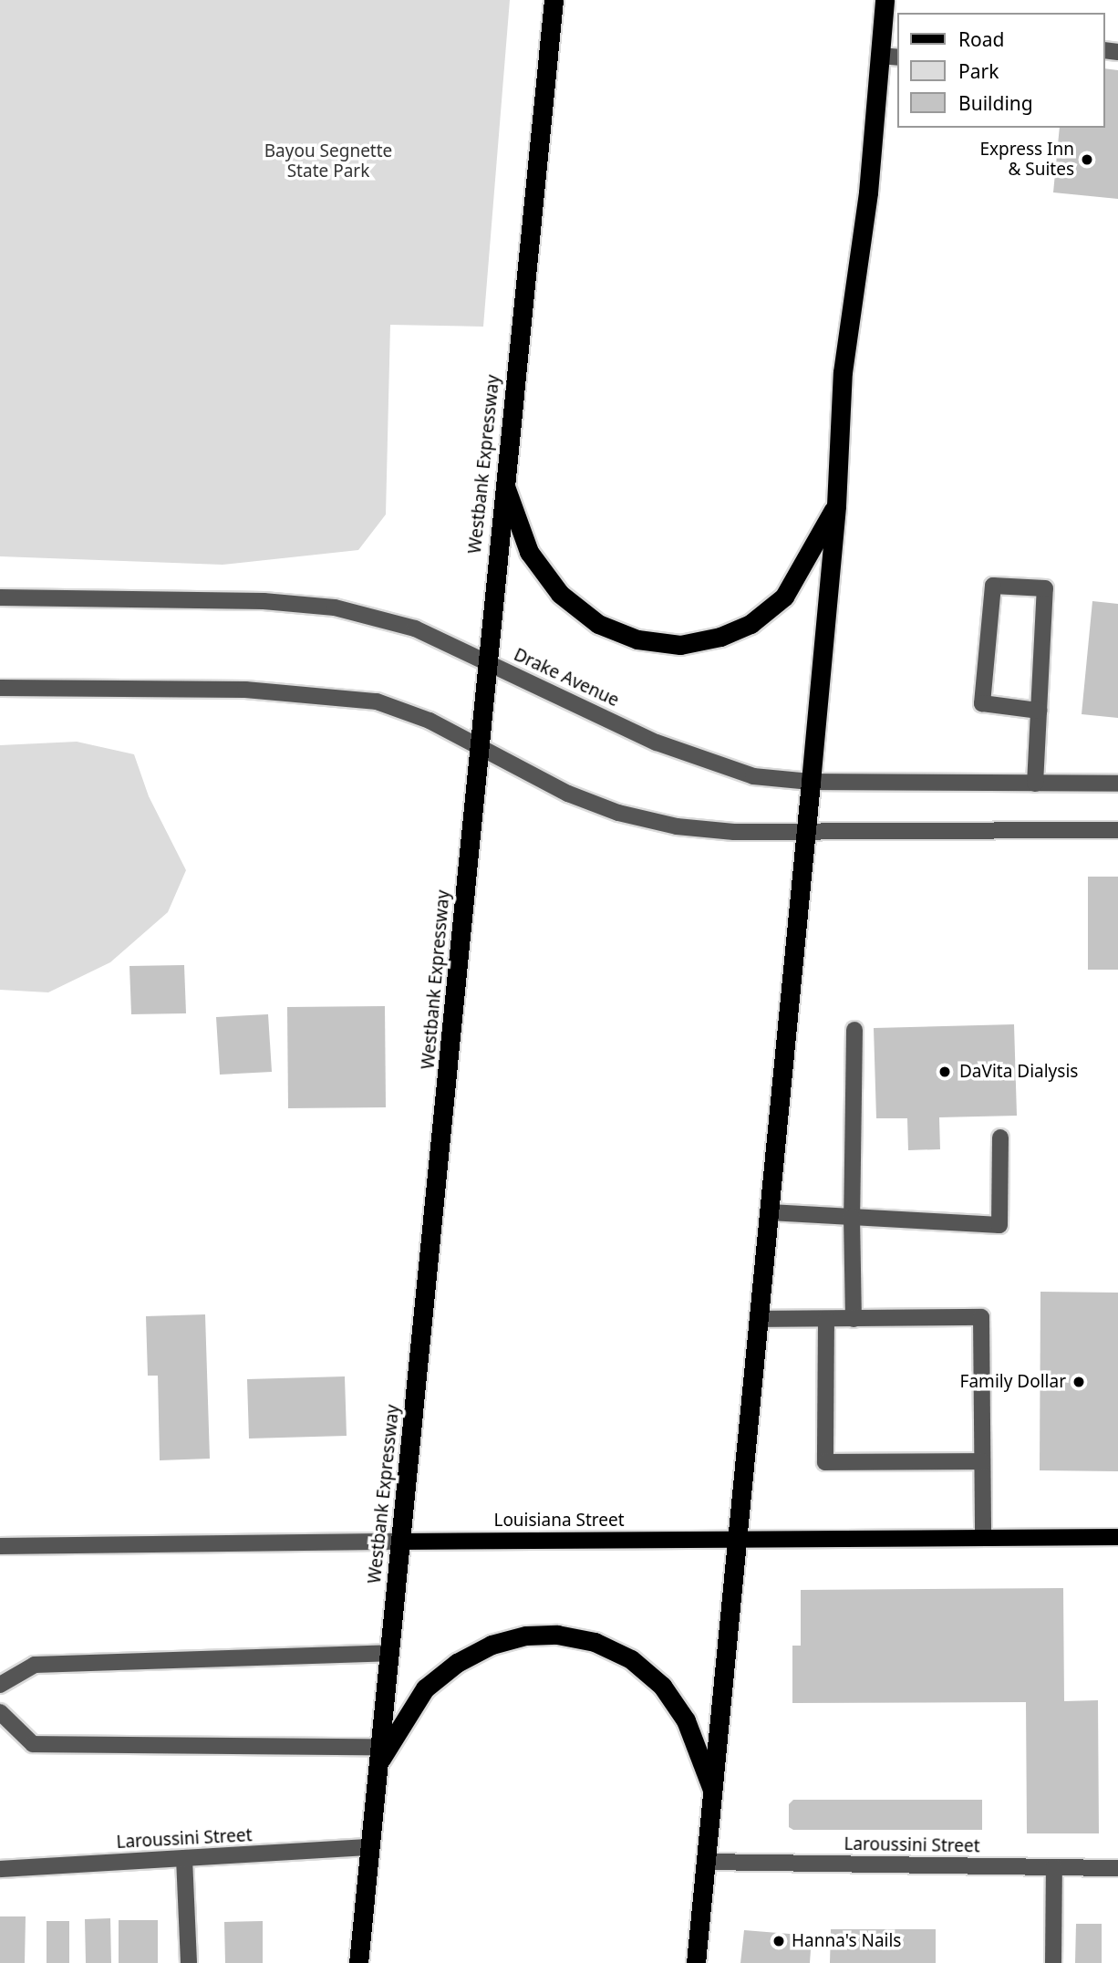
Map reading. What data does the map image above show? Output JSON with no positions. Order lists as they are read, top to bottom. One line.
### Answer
{"streets":{"highway":["Westbank Expressway"],"main road":["Louisiana Street"],"street":["Drake Avenue","Laroussini Street"]},"crossings":[["Westbank Expressway","Drake Avenue"],["Westbank Expressway","Louisiana Street"],["Westbank Expressway","Laroussini Street"]],"parks":["Bayou Segnette State Park"],"places":["Express Inn & Suites","DaVita Dialysis","Family Dollar","Hanna's Nails"],"legend":["Road","Park","Building"]}
